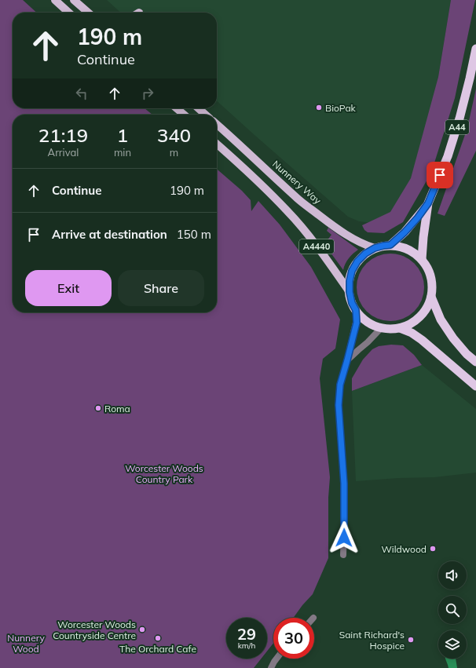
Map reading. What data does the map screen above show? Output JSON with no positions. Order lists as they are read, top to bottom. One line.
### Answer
{"streets":{"highway":["A44"],"main road":["Nunnery Way","A4440"]},"crossings":[["A44","Nunnery Way"],["A44","A4440"],["Nunnery Way","A4440"]],"parks":["Worcester Woods Country Park","Nunnery Wood"],"places":["BioPak","Roma","Wildwood","Worcester Woods Countryside Centre","The Orchard Cafe","Saint Richard's Hospice"],"page":{"turn":["190 m","Continue"],"eta":["21:19","Arrival","1","min","340","m"],"list":[{"name":"Continue","value":"190 m"},{"name":"Arrive at destination","value":"150 m"}],"buttons":["Exit","Share"],"speed":"29 km/h","limit":"30"}}
